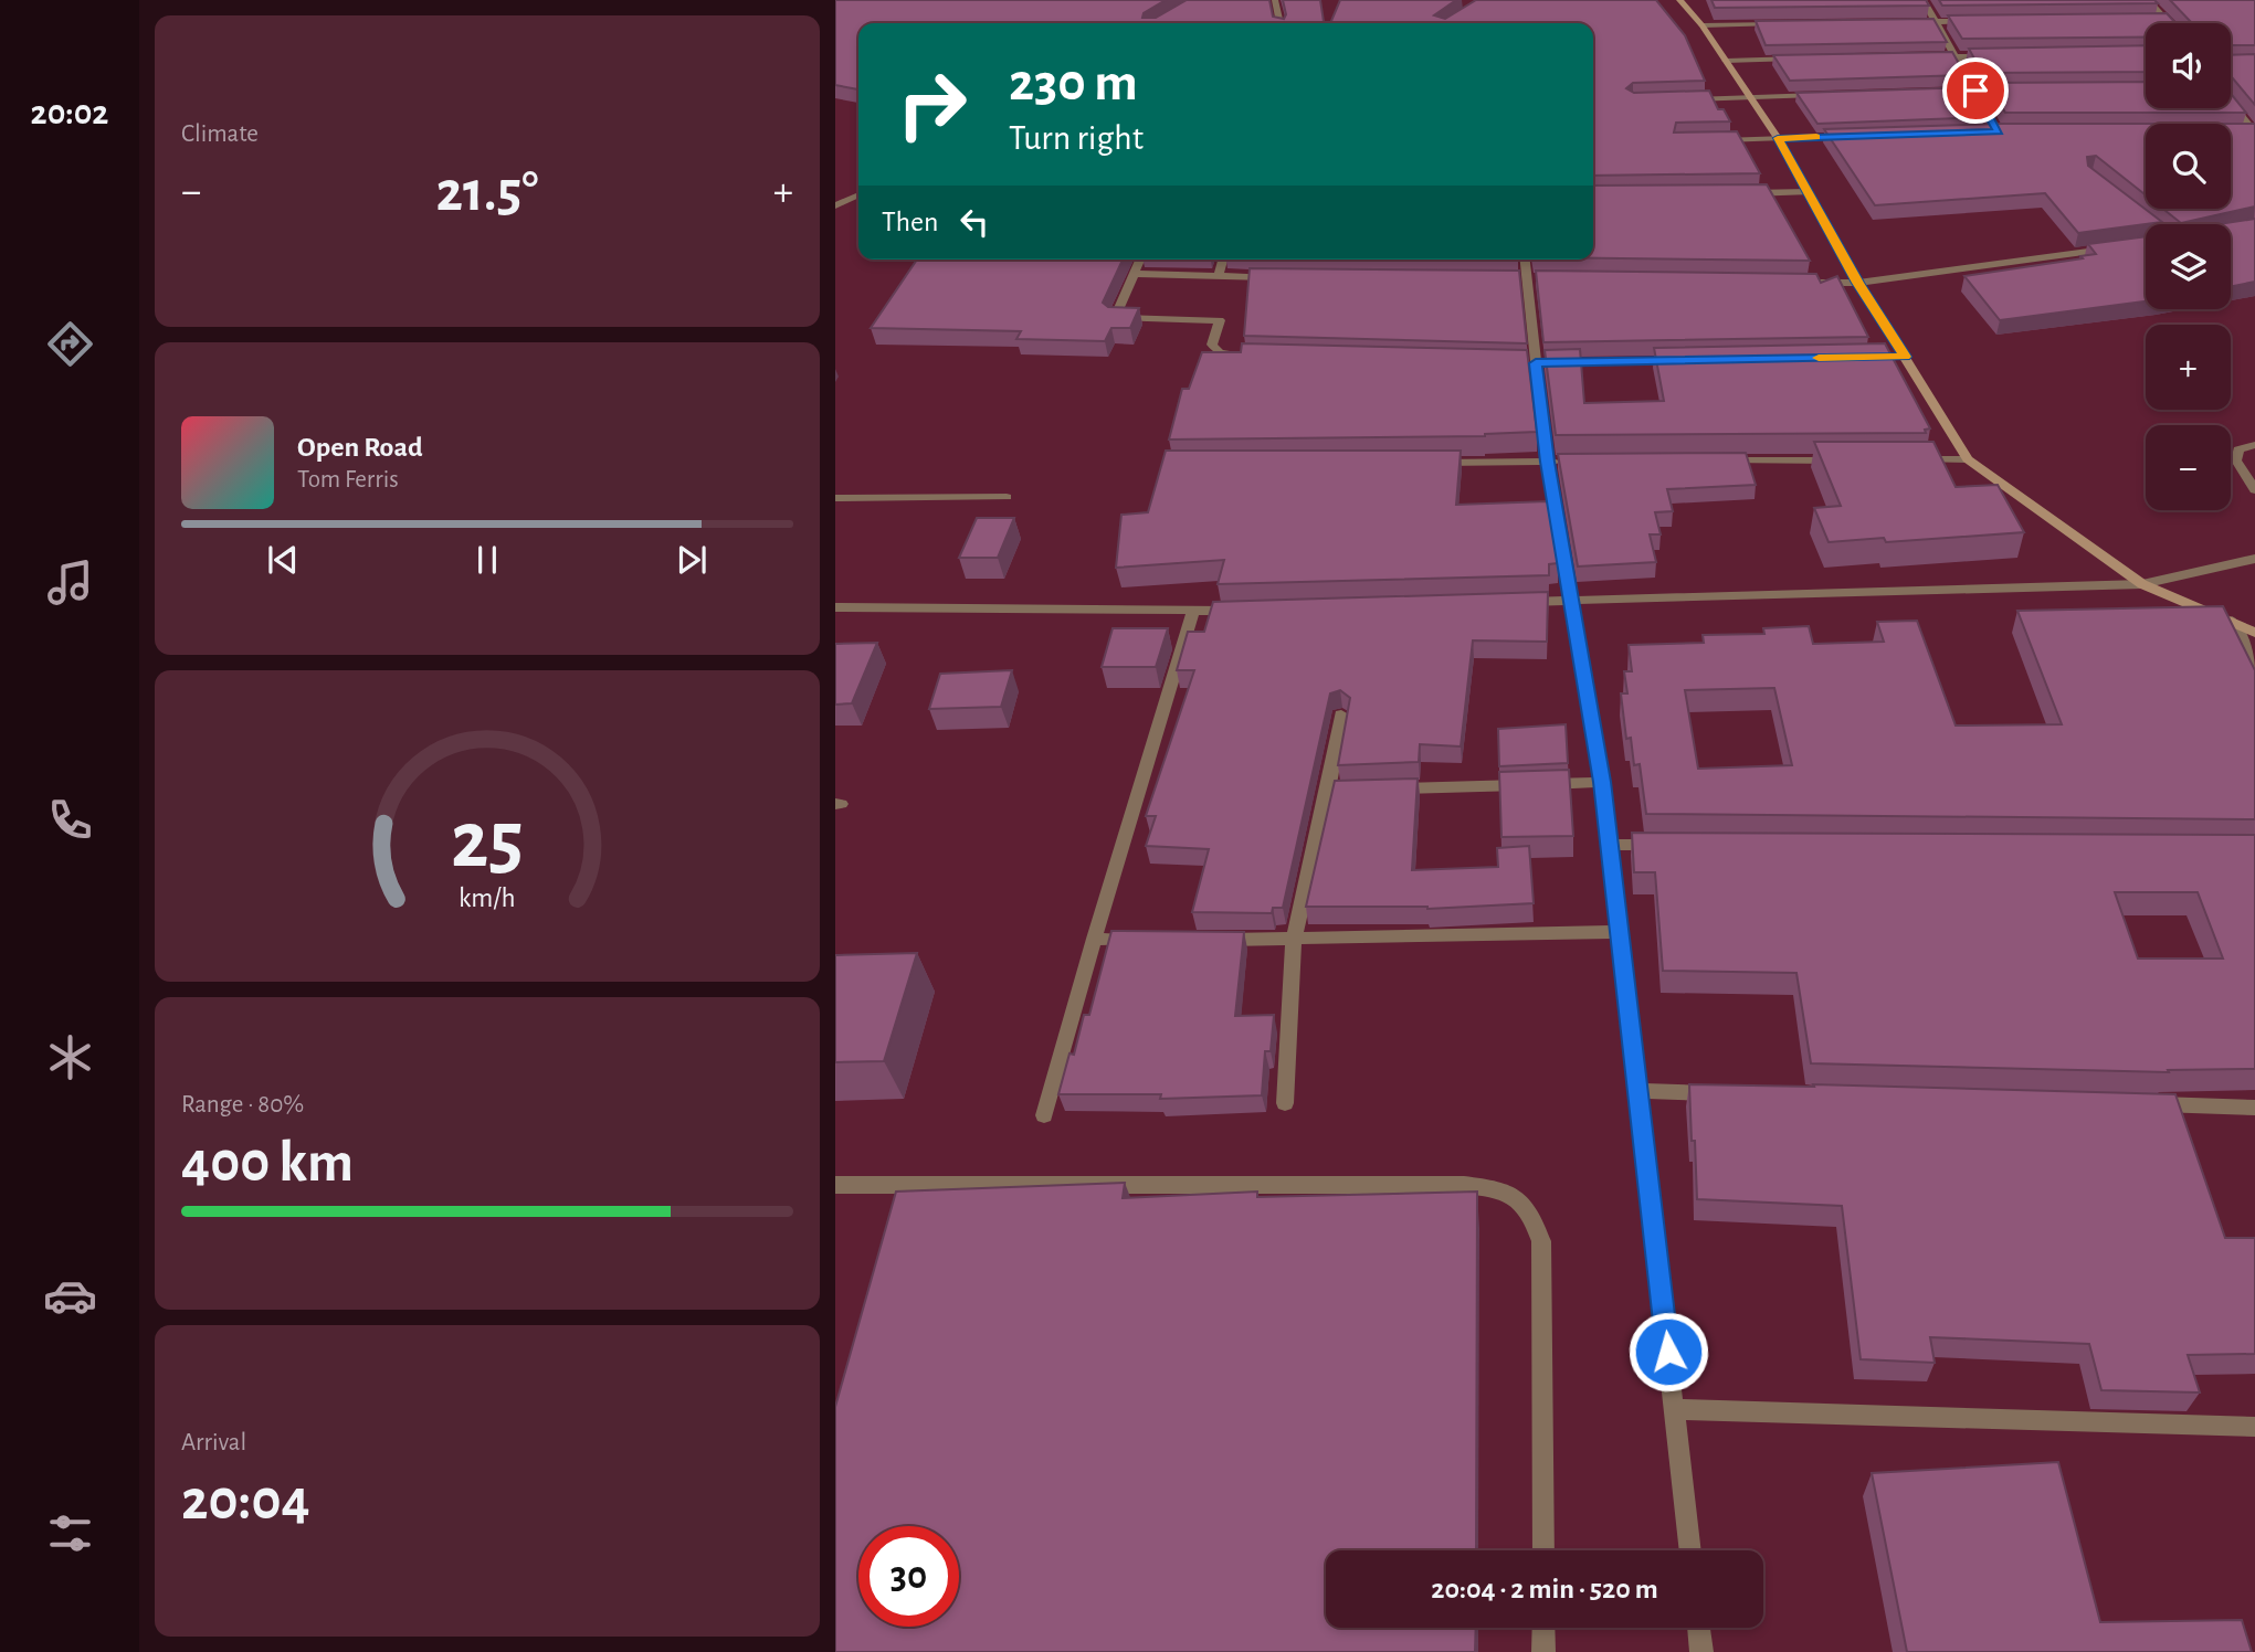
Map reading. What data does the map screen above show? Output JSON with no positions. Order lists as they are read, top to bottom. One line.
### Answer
{"page":{"tabs":"20:02","tile":["Climate",["Range · 80%","400 km"],["Arrival","20:04"]],"map_buttons":["+","−"],"turn":["230 m","Turn right"],"heat":["−","21.5°","+"],"then":"Then","song":["Open Road","Tom Ferris"],"limit":"30","trip":"20:04 · 2 min · 520 m","gauge":["25","km/h"]}}
